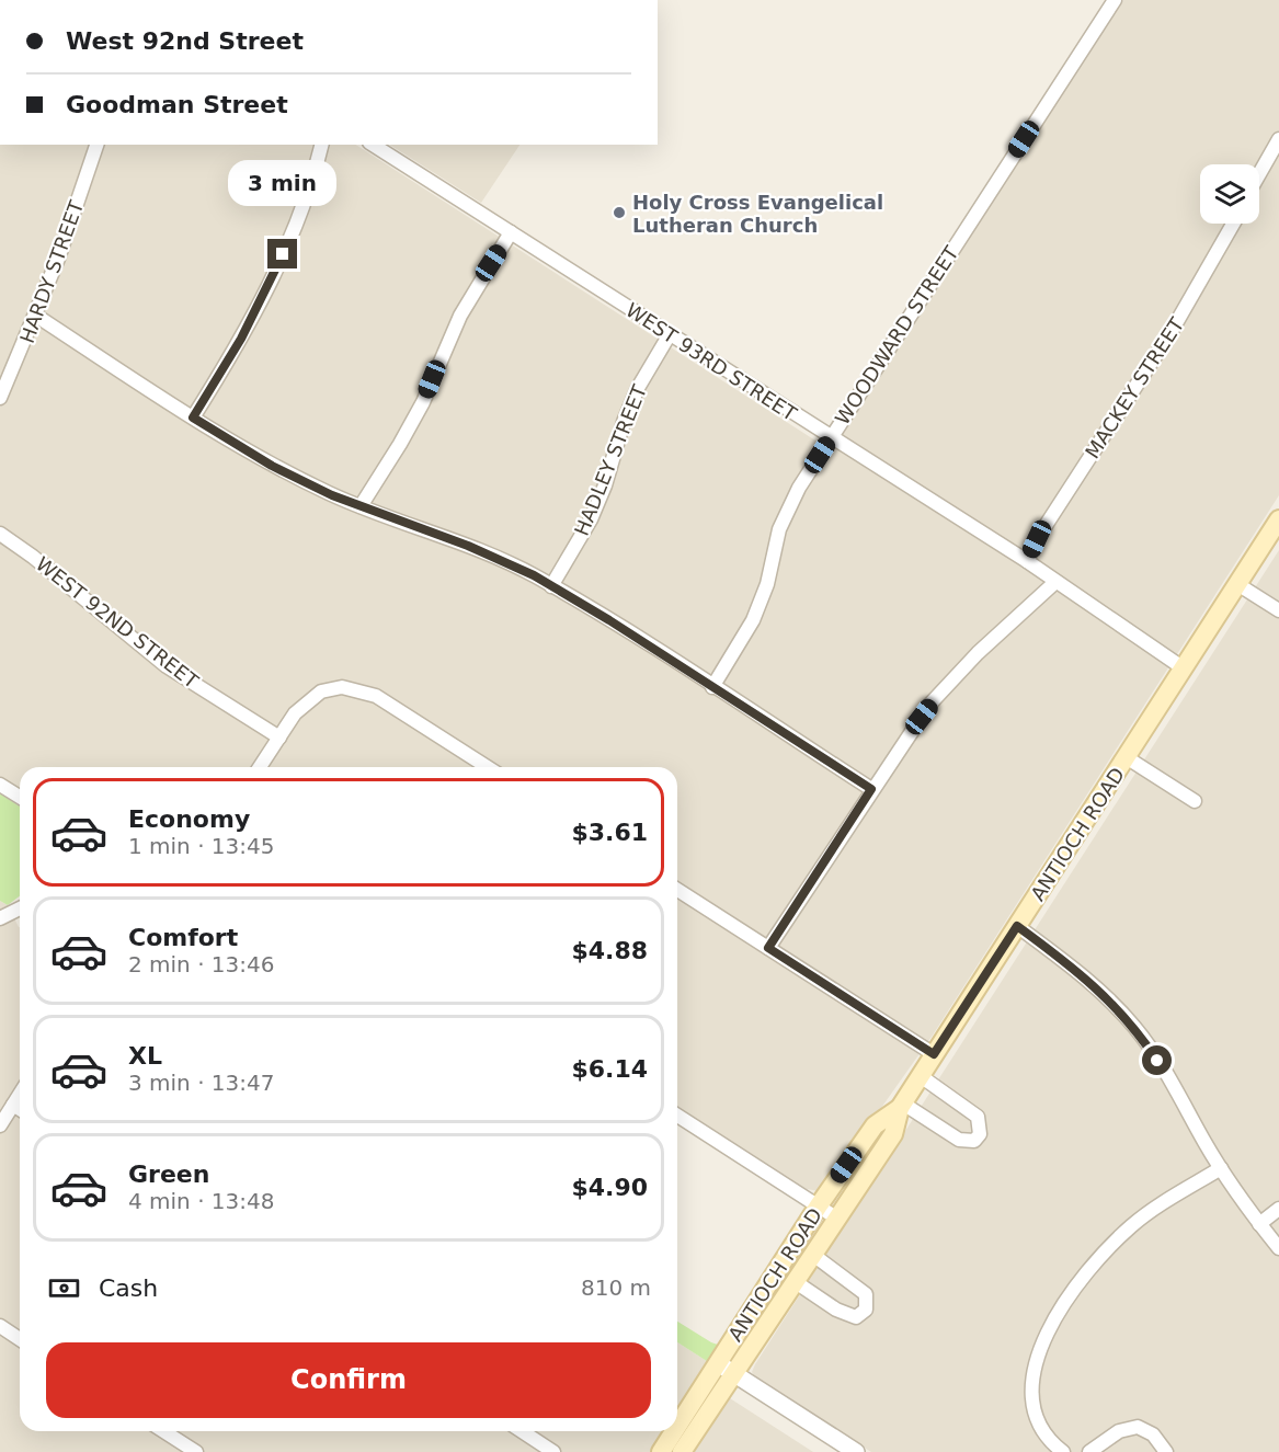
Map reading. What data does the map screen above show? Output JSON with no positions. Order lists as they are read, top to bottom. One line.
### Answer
{"streets":{"main road":["ANTIOCH ROAD"],"street":["HARDY STREET","WOODWARD STREET","WEST 93RD STREET","MACKEY STREET","HADLEY STREET","WEST 92ND STREET"]},"crossings":[["WOODWARD STREET","WEST 93RD STREET"],["WEST 93RD STREET","MACKEY STREET"],["WEST 93RD STREET","HADLEY STREET"],["WEST 93RD STREET","ANTIOCH ROAD"]],"places":["Holy Cross Evangelical Lutheran Church"],"page":{"banner":["West 92nd Street","Goodman Street"],"bubble":"3 min","list":[{"name":"Economy","note":"1 min · 13:45","value":"$3.61"},{"name":"Comfort","note":"2 min · 13:46","value":"$4.88"},{"name":"XL","note":"3 min · 13:47","value":"$6.14"},{"name":"Green","note":"4 min · 13:48","value":"$4.90"}],"pay":["Cash","810 m"],"buttons":"Confirm"}}
